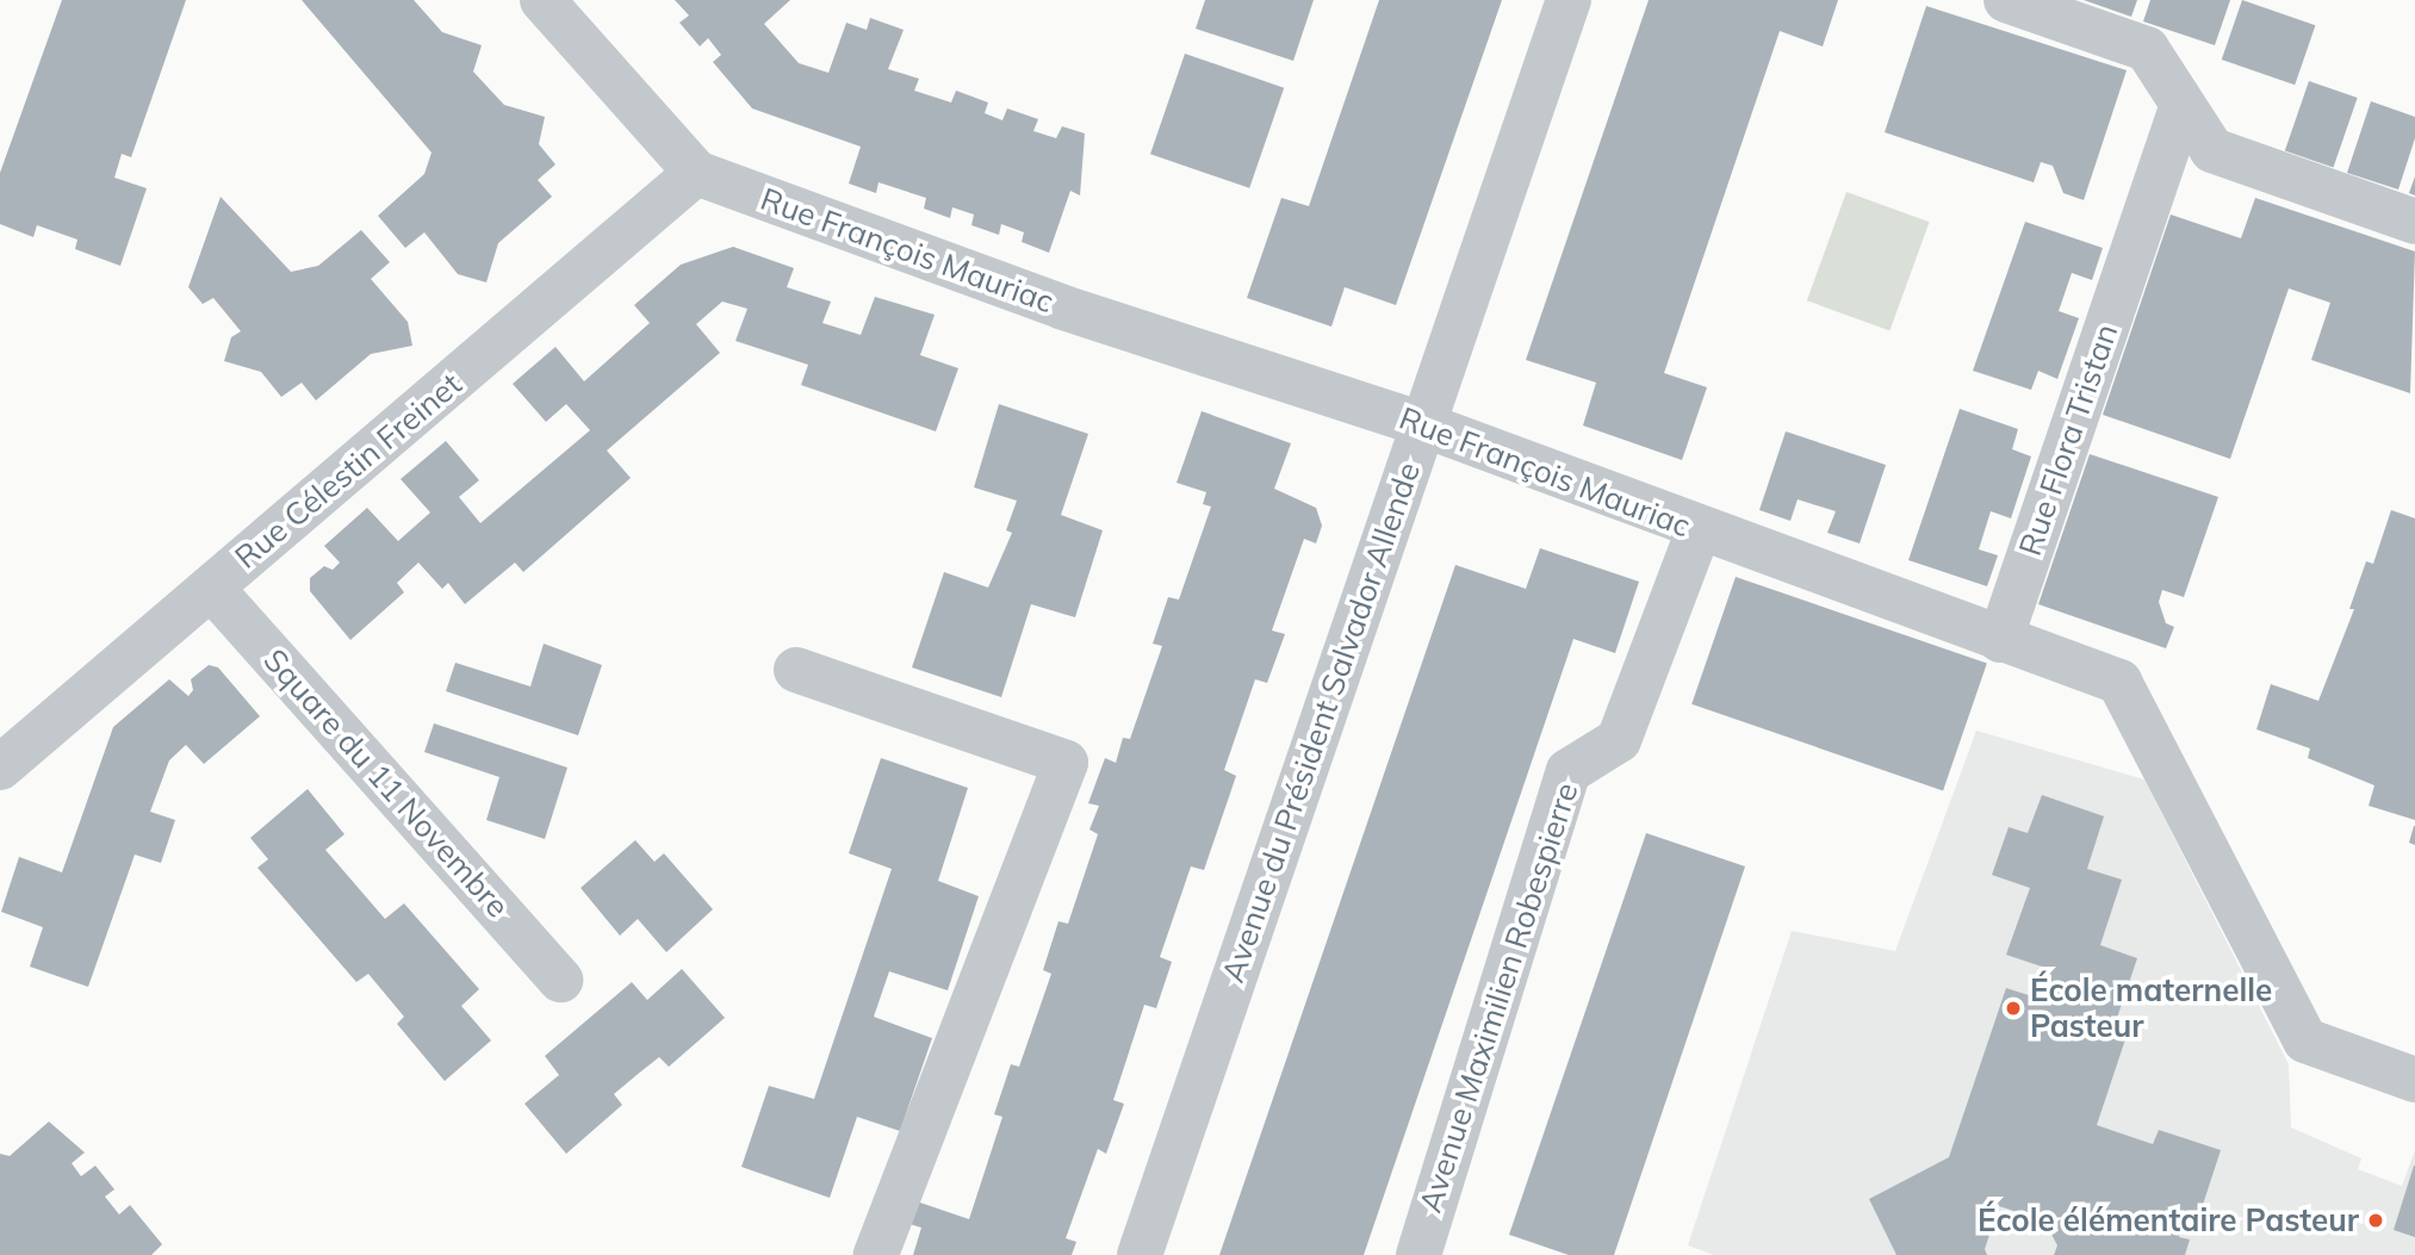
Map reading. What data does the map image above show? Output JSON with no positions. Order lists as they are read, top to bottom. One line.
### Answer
{"streets":{"street":["Rue François Mauriac","Rue Flora Tristan","Rue Célestin Freinet","Avenue du Président Salvador Allende","Square du 11 Novembre","Avenue Maximilien Robespierre"]},"crossings":[["Rue François Mauriac","Rue Flora Tristan"],["Rue François Mauriac","Rue Célestin Freinet"],["Rue François Mauriac","Avenue du Président Salvador Allende"],["Rue François Mauriac","Avenue Maximilien Robespierre"],["Rue Célestin Freinet","Square du 11 Novembre"]],"places":["École maternelle Pasteur","École élémentaire Pasteur"]}
